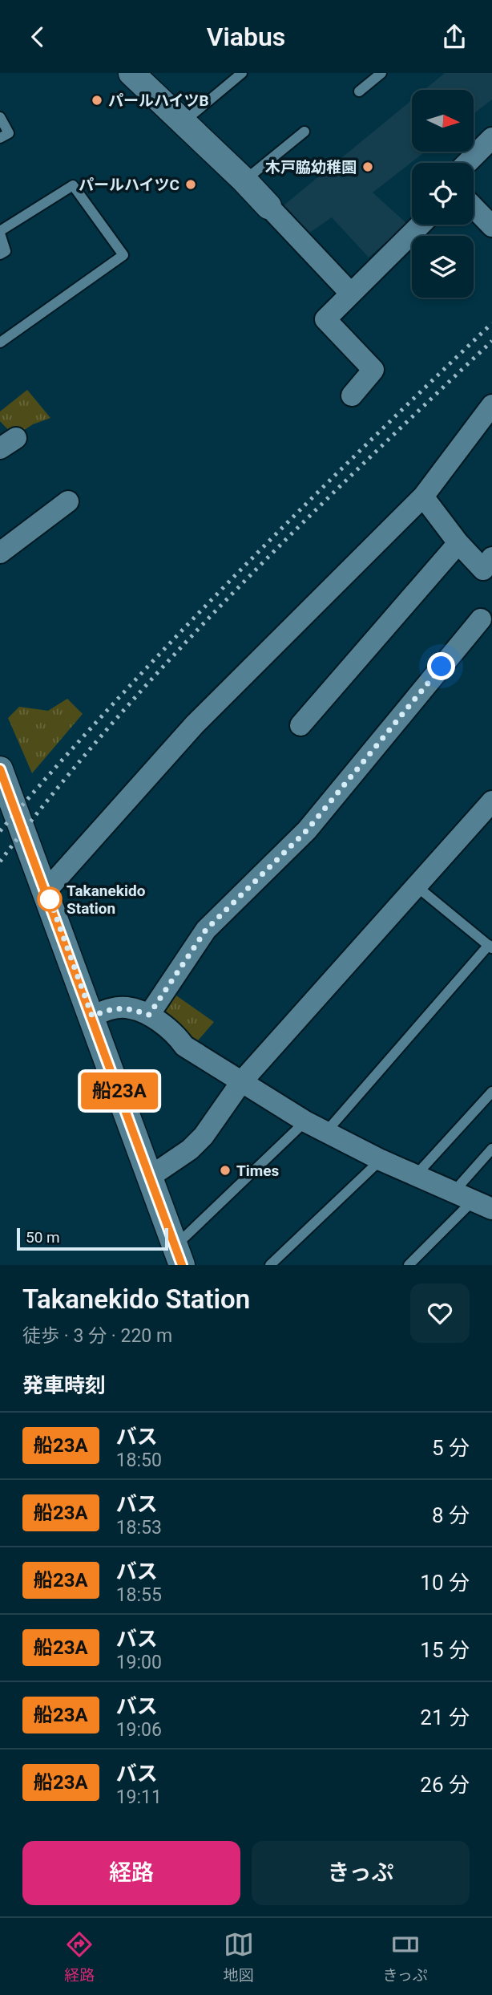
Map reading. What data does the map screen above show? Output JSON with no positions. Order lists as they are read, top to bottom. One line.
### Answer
{"places":["パールハイツB","木戸脇幼稚園","パールハイツC","Takanekido Station","Times"],"lines":["bus line 船23A"],"scale_bar":"50 m","north":"right","page":{"header":"Viabus","on_map":"船23A","scale":"50 m","heading":[["Takanekido Station","徒歩 · 3 分 · 220 m"],"発車時刻"],"list":[{"mark":"船23A","name":"バス","note":"18:50","value":"5 分"},{"mark":"船23A","name":"バス","note":"18:53","value":"8 分"},{"mark":"船23A","name":"バス","note":"18:55","value":"10 分"},{"mark":"船23A","name":"バス","note":"19:00","value":"15 分"},{"mark":"船23A","name":"バス","note":"19:06","value":"21 分"},{"mark":"船23A","name":"バス","note":"19:11","value":"26 分"}],"buttons":["経路","きっぷ"],"tabs":["経路","地図","きっぷ"]}}
